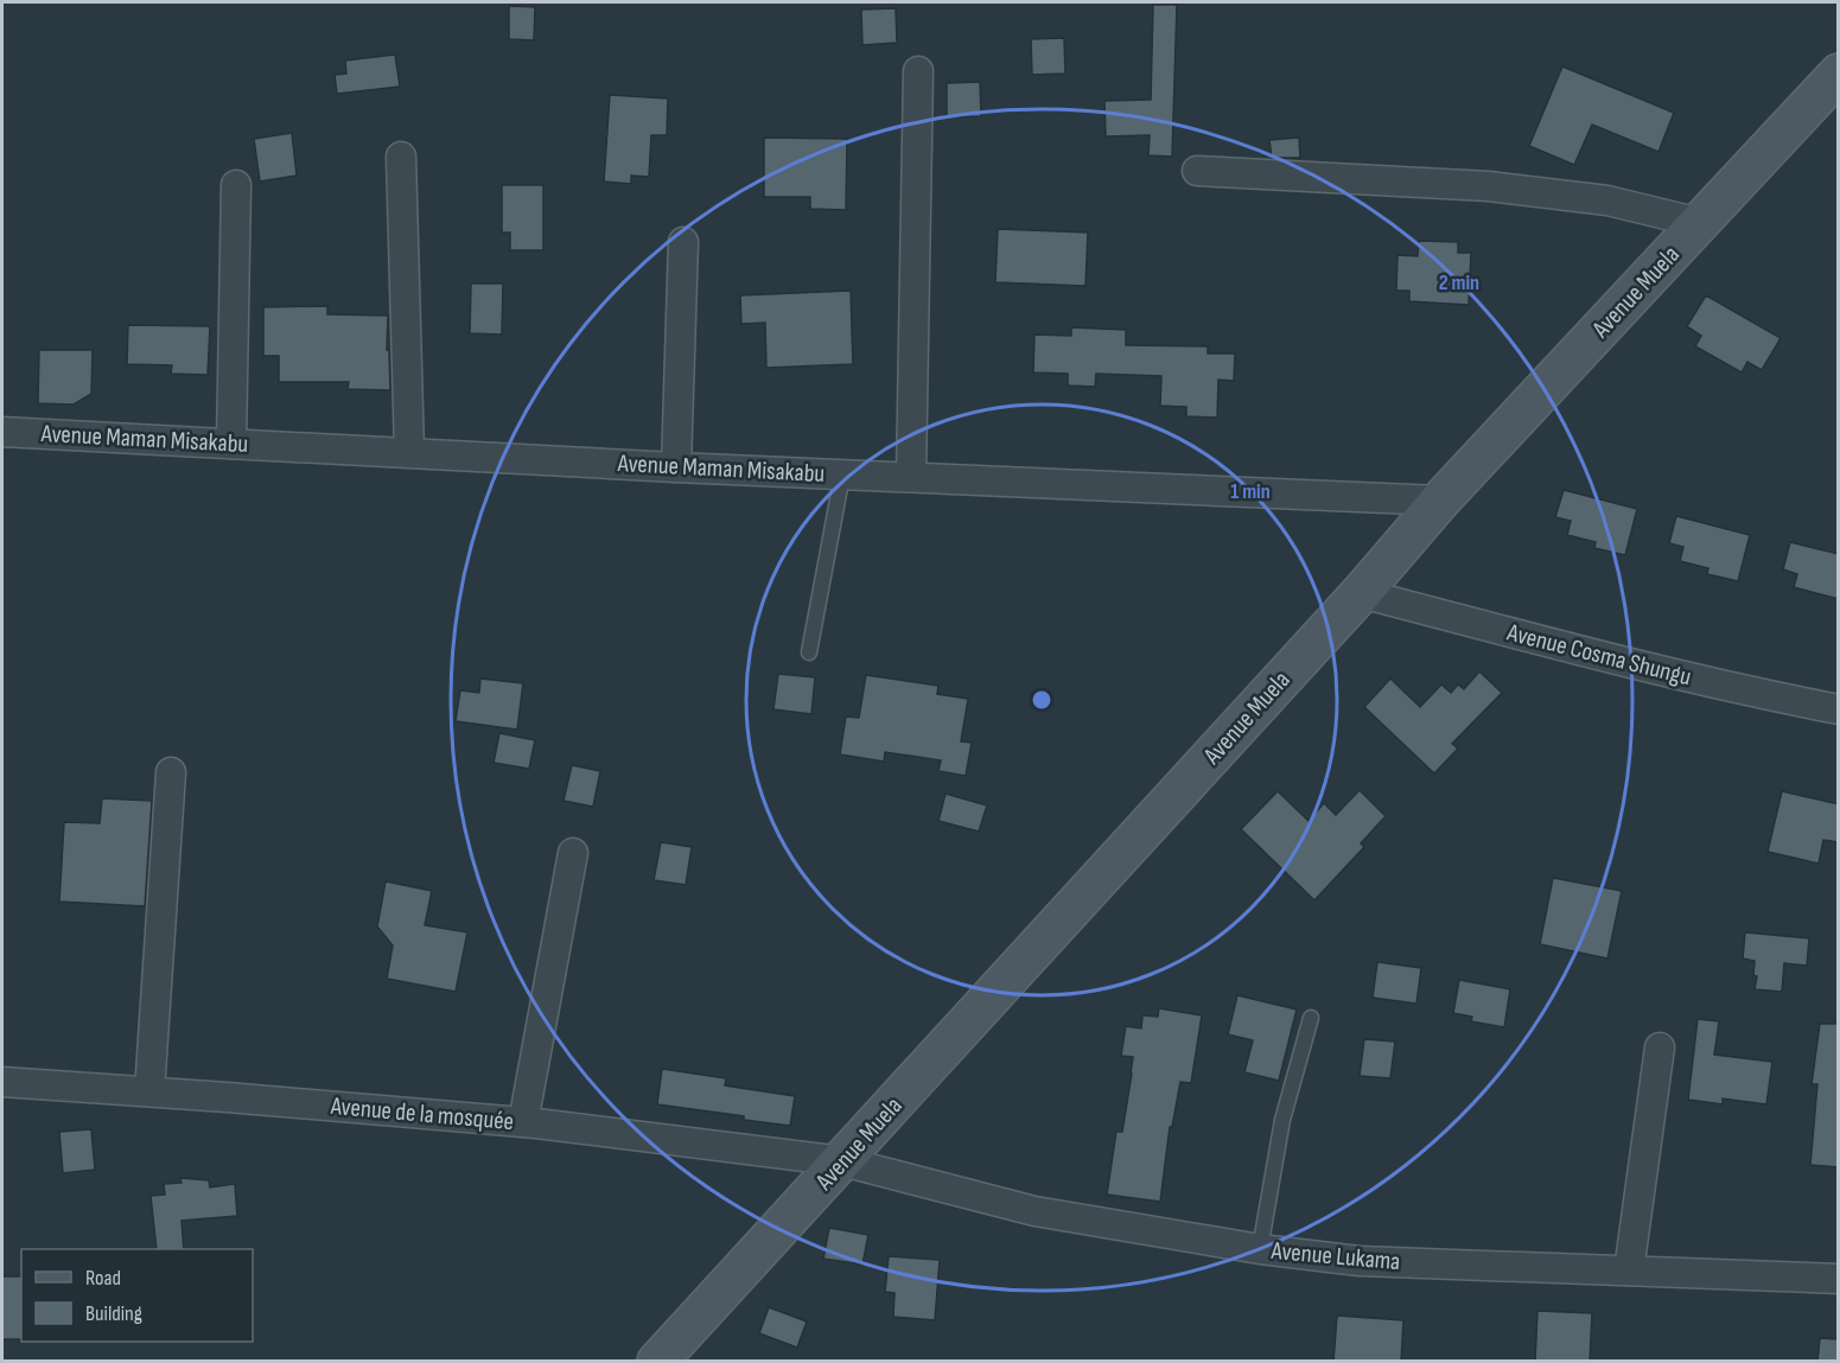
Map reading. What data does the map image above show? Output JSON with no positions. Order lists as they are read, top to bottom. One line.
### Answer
{"streets":{"street":["Avenue Muela","Avenue Maman Misakabu","Avenue Cosma Shungu","Avenue de la mosquée","Avenue Lukama"]},"crossings":[["Avenue Muela","Avenue Maman Misakabu"],["Avenue Muela","Avenue Cosma Shungu"],["Avenue Muela","Avenue de la mosquée"],["Avenue Muela","Avenue Lukama"],["Avenue de la mosquée","Avenue Lukama"]],"legend":["Road","Building"],"rings":["2 min","1 min"]}
